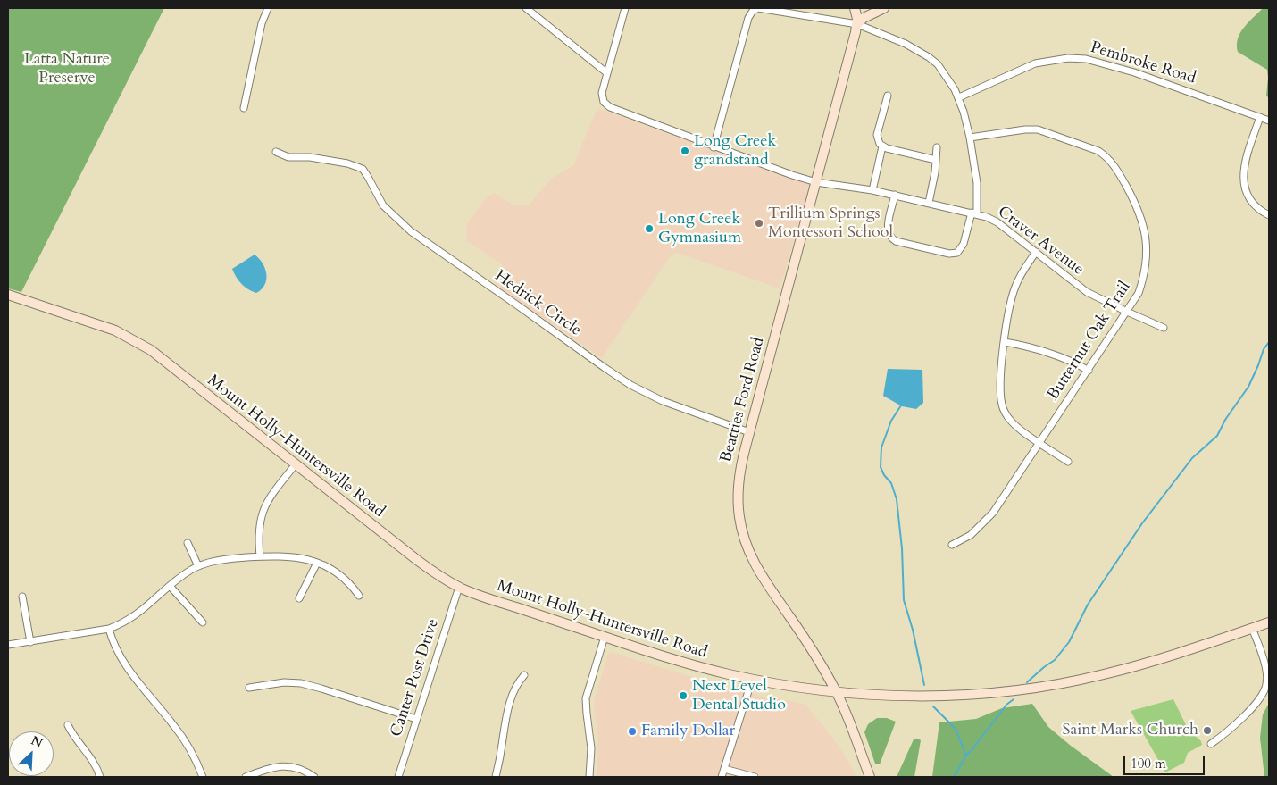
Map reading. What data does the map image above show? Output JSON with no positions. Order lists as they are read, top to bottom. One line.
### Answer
{"streets":{"main road":["Beatties Ford Road","Mount Holly-Huntersville Road"],"street":["Pembroke Road","Craver Avenue","Hedrick Circle","Butternut Oak Trail","Canter Post Drive"]},"crossings":[["Craver Avenue","Butternut Oak Trail"],["Craver Avenue","Beatties Ford Road"],["Hedrick Circle","Beatties Ford Road"],["Beatties Ford Road","Mount Holly-Huntersville Road"],["Mount Holly-Huntersville Road","Canter Post Drive"]],"parks":["Latta Nature Preserve"],"places":["Long Creek grandstand","Trillium Springs Montessori School","Long Creek Gymnasium","Next Level Dental Studio","Saint Marks Church","Family Dollar"],"scale_bar":"100 m","north":"top right"}
